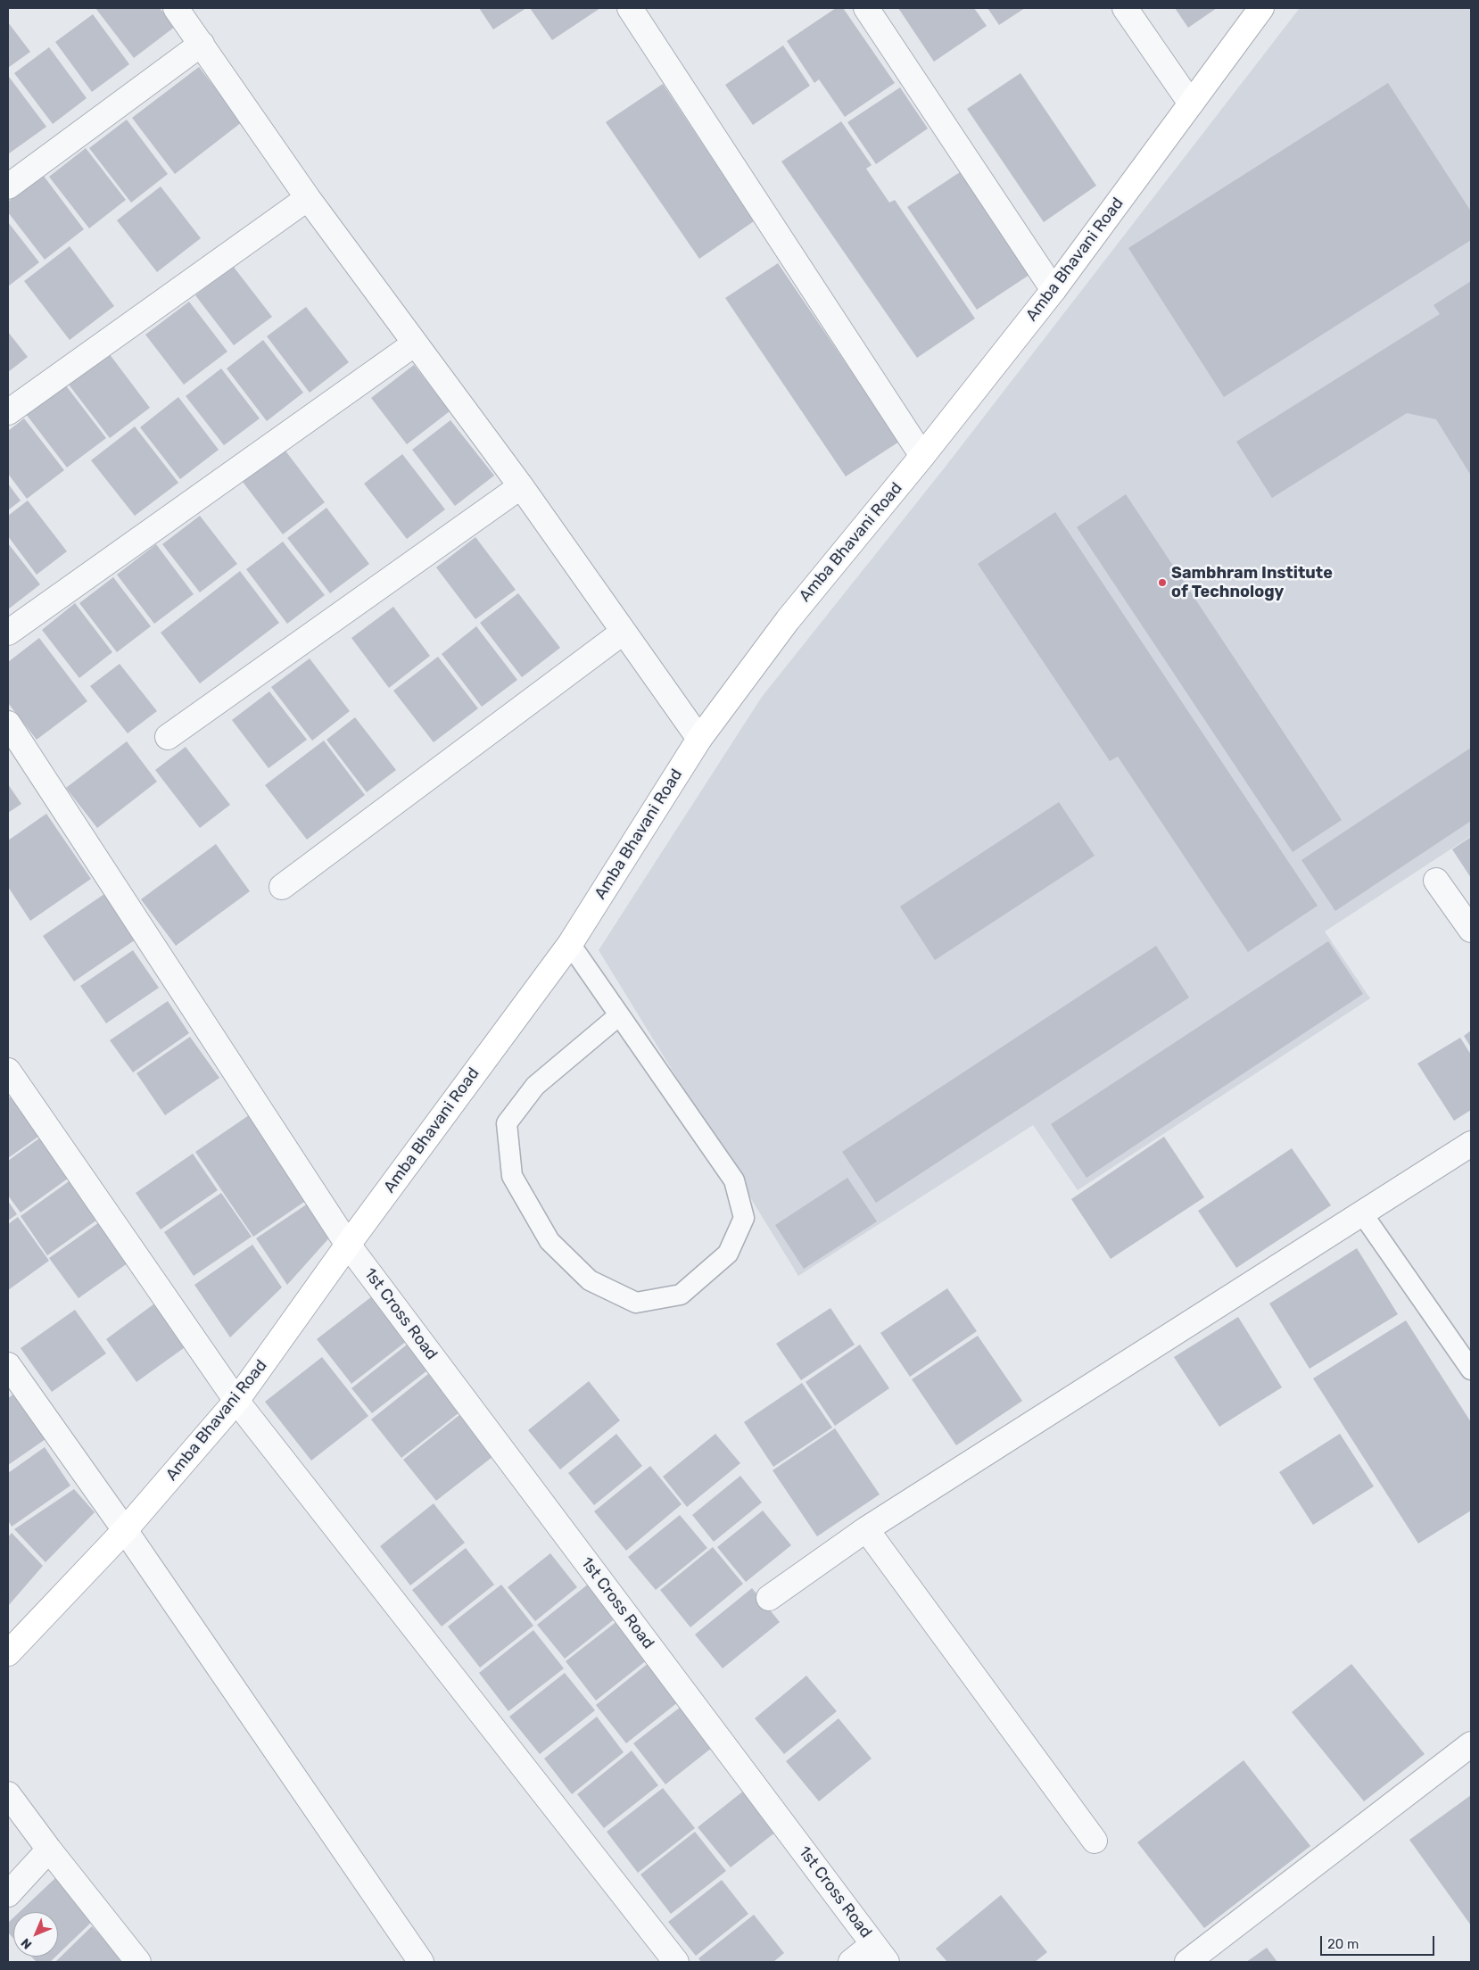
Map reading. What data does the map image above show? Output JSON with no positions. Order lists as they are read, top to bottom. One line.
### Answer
{"streets":{"street":["Amba Bhavani Road","1st Cross Road"]},"crossings":[["Amba Bhavani Road","1st Cross Road"]],"places":["Sambhram Institute of Technology"],"scale_bar":"20 m","north":"bottom left"}
